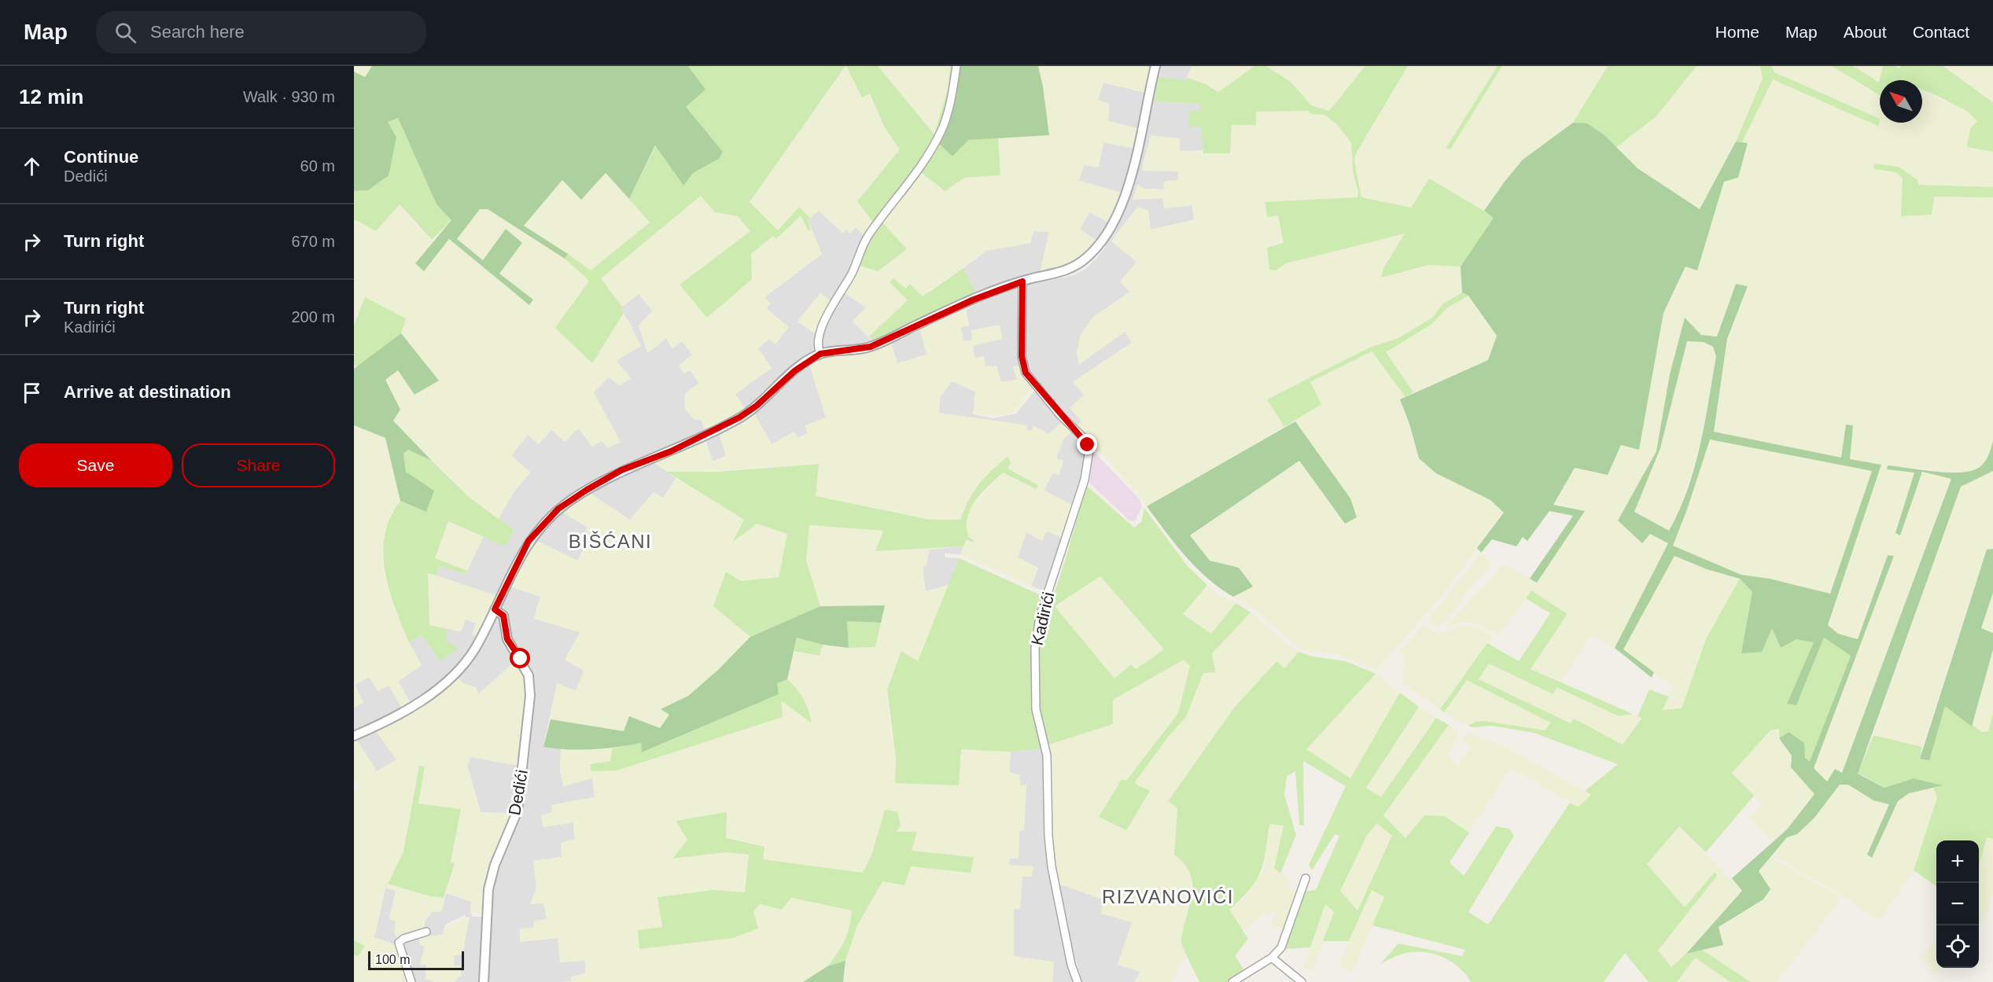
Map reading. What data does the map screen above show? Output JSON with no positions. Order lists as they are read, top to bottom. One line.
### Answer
{"streets":{"street":["Kadirići","Dedići"]},"districts":["BIŠĆANI","RIZVANOVIĆI"],"scale_bar":"100 m","north":"top left","page":{"header":"Map","search":"Search here","nav":["Home","Map","About","Contact"],"heading":["12 min","Walk · 930 m"],"list":[["Continue","Dedići","60 m"],["Turn right","670 m"],["Turn right","Kadirići","200 m"],"Arrive at destination"],"buttons":["Save","Share"],"map_buttons":["+","−"],"scale":"100 m"}}
